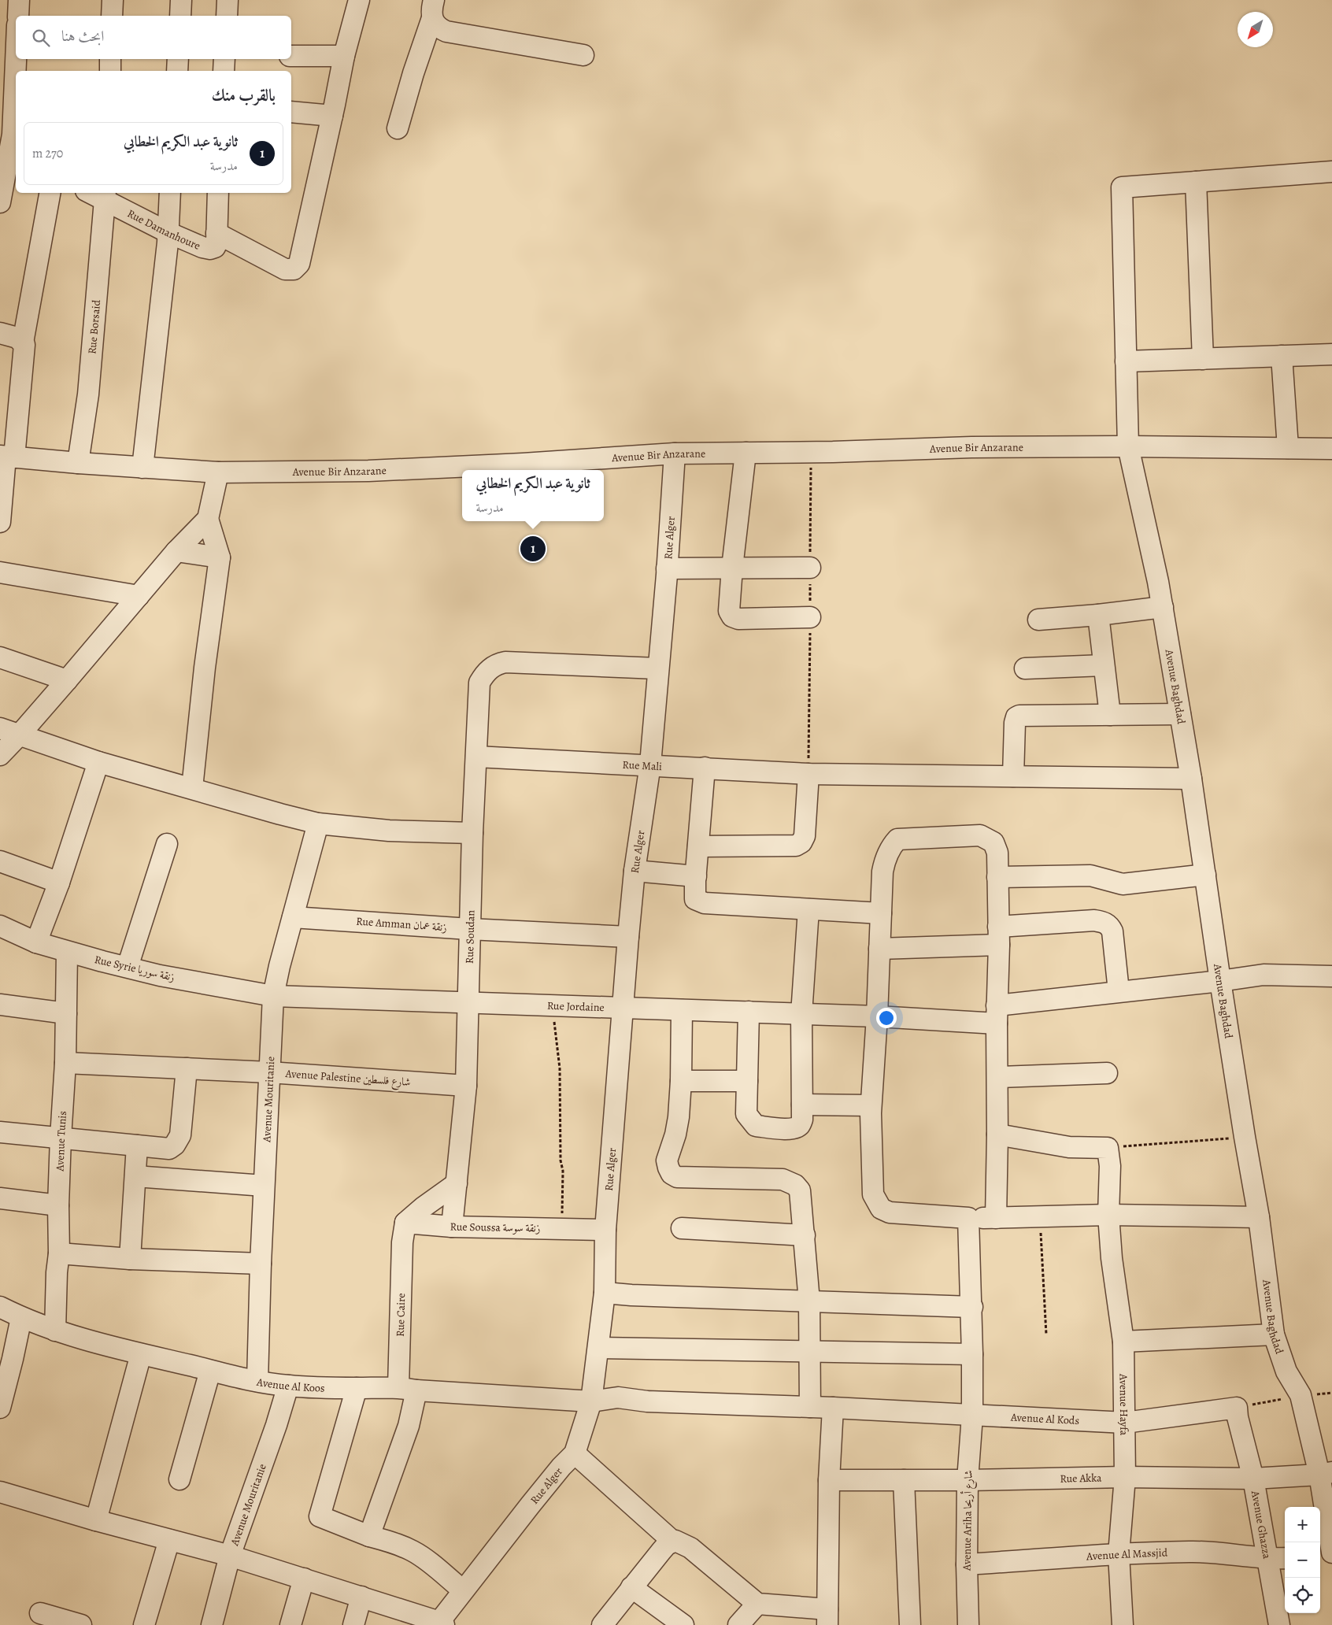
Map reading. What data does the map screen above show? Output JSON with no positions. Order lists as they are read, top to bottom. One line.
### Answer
{"streets":{"street":["Rue Damanhoure","Rue Borsaid","Avenue Bir Anzarane","Rue Alger","Avenue Baghdad","Rue Mali","Rue Amman زنقة عمان","Rue Soudan","Rue Syrie زنقة سوريا","Rue Jordaine","Avenue Palestine شارع فلسطين","Avenue Mouritanie","Avenue Tunis","Rue Soussa زنقة سوسة","Rue Caire","Avenue Al Koos","Avenue Hayfa","Avenue Al Kods","Rue Akka","Avenue Ariha شارع أريحا","Avenue Ghazza","Avenue Al Massjid"]},"crossings":[["Rue Damanhoure","Rue Borsaid"],["Rue Borsaid","Avenue Bir Anzarane"],["Avenue Bir Anzarane","Rue Alger"],["Avenue Bir Anzarane","Avenue Baghdad"],["Rue Alger","Rue Mali"],["Rue Alger","Rue Amman زنقة عمان"],["Rue Alger","Rue Soudan"],["Rue Alger","Rue Jordaine"],["Rue Alger","Rue Soussa زنقة سوسة"],["Rue Alger","Avenue Al Koos"],["Avenue Baghdad","Rue Mali"],["Avenue Baghdad","Rue Jordaine"],["Avenue Baghdad","Rue Akka"],["Rue Mali","Rue Soudan"],["Rue Amman زنقة عمان","Rue Soudan"],["Rue Amman زنقة عمان","Avenue Mouritanie"],["Rue Soudan","Rue Jordaine"],["Rue Soudan","Avenue Palestine شارع فلسطين"],["Rue Soudan","Rue Soussa زنقة سوسة"],["Rue Syrie زنقة سوريا","Rue Jordaine"],["Rue Syrie زنقة سوريا","Avenue Mouritanie"],["Rue Syrie زنقة سوريا","Avenue Tunis"],["Rue Jordaine","Avenue Mouritanie"],["Avenue Palestine شارع فلسطين","Avenue Mouritanie"],["Avenue Palestine شارع فلسطين","Avenue Tunis"],["Avenue Mouritanie","Avenue Al Koos"],["Avenue Tunis","Avenue Al Koos"],["Rue Soussa زنقة سوسة","Rue Caire"],["Rue Caire","Avenue Al Koos"],["Avenue Al Koos","Avenue Al Kods"],["Avenue Hayfa","Avenue Al Kods"],["Avenue Hayfa","Rue Akka"],["Avenue Hayfa","Avenue Al Massjid"],["Avenue Al Kods","Avenue Ariha شارع أريحا"],["Avenue Al Kods","Avenue Ghazza"],["Rue Akka","Avenue Ariha شارع أريحا"],["Rue Akka","Avenue Ghazza"],["Avenue Ariha شارع أريحا","Avenue Al Massjid"],["Avenue Ghazza","Avenue Al Massjid"]],"north":"bottom left","page":{"search":"ابحث هنا","heading":"بالقرب منك","list":[{"mark":"1","name":"ثانوية عبد الكريم الخطابي","note":"مدرسة","value":"270 m"}],"popup":["ثانوية عبد الكريم الخطابي","مدرسة"],"pins":"1","map_buttons":["+","−"]}}
